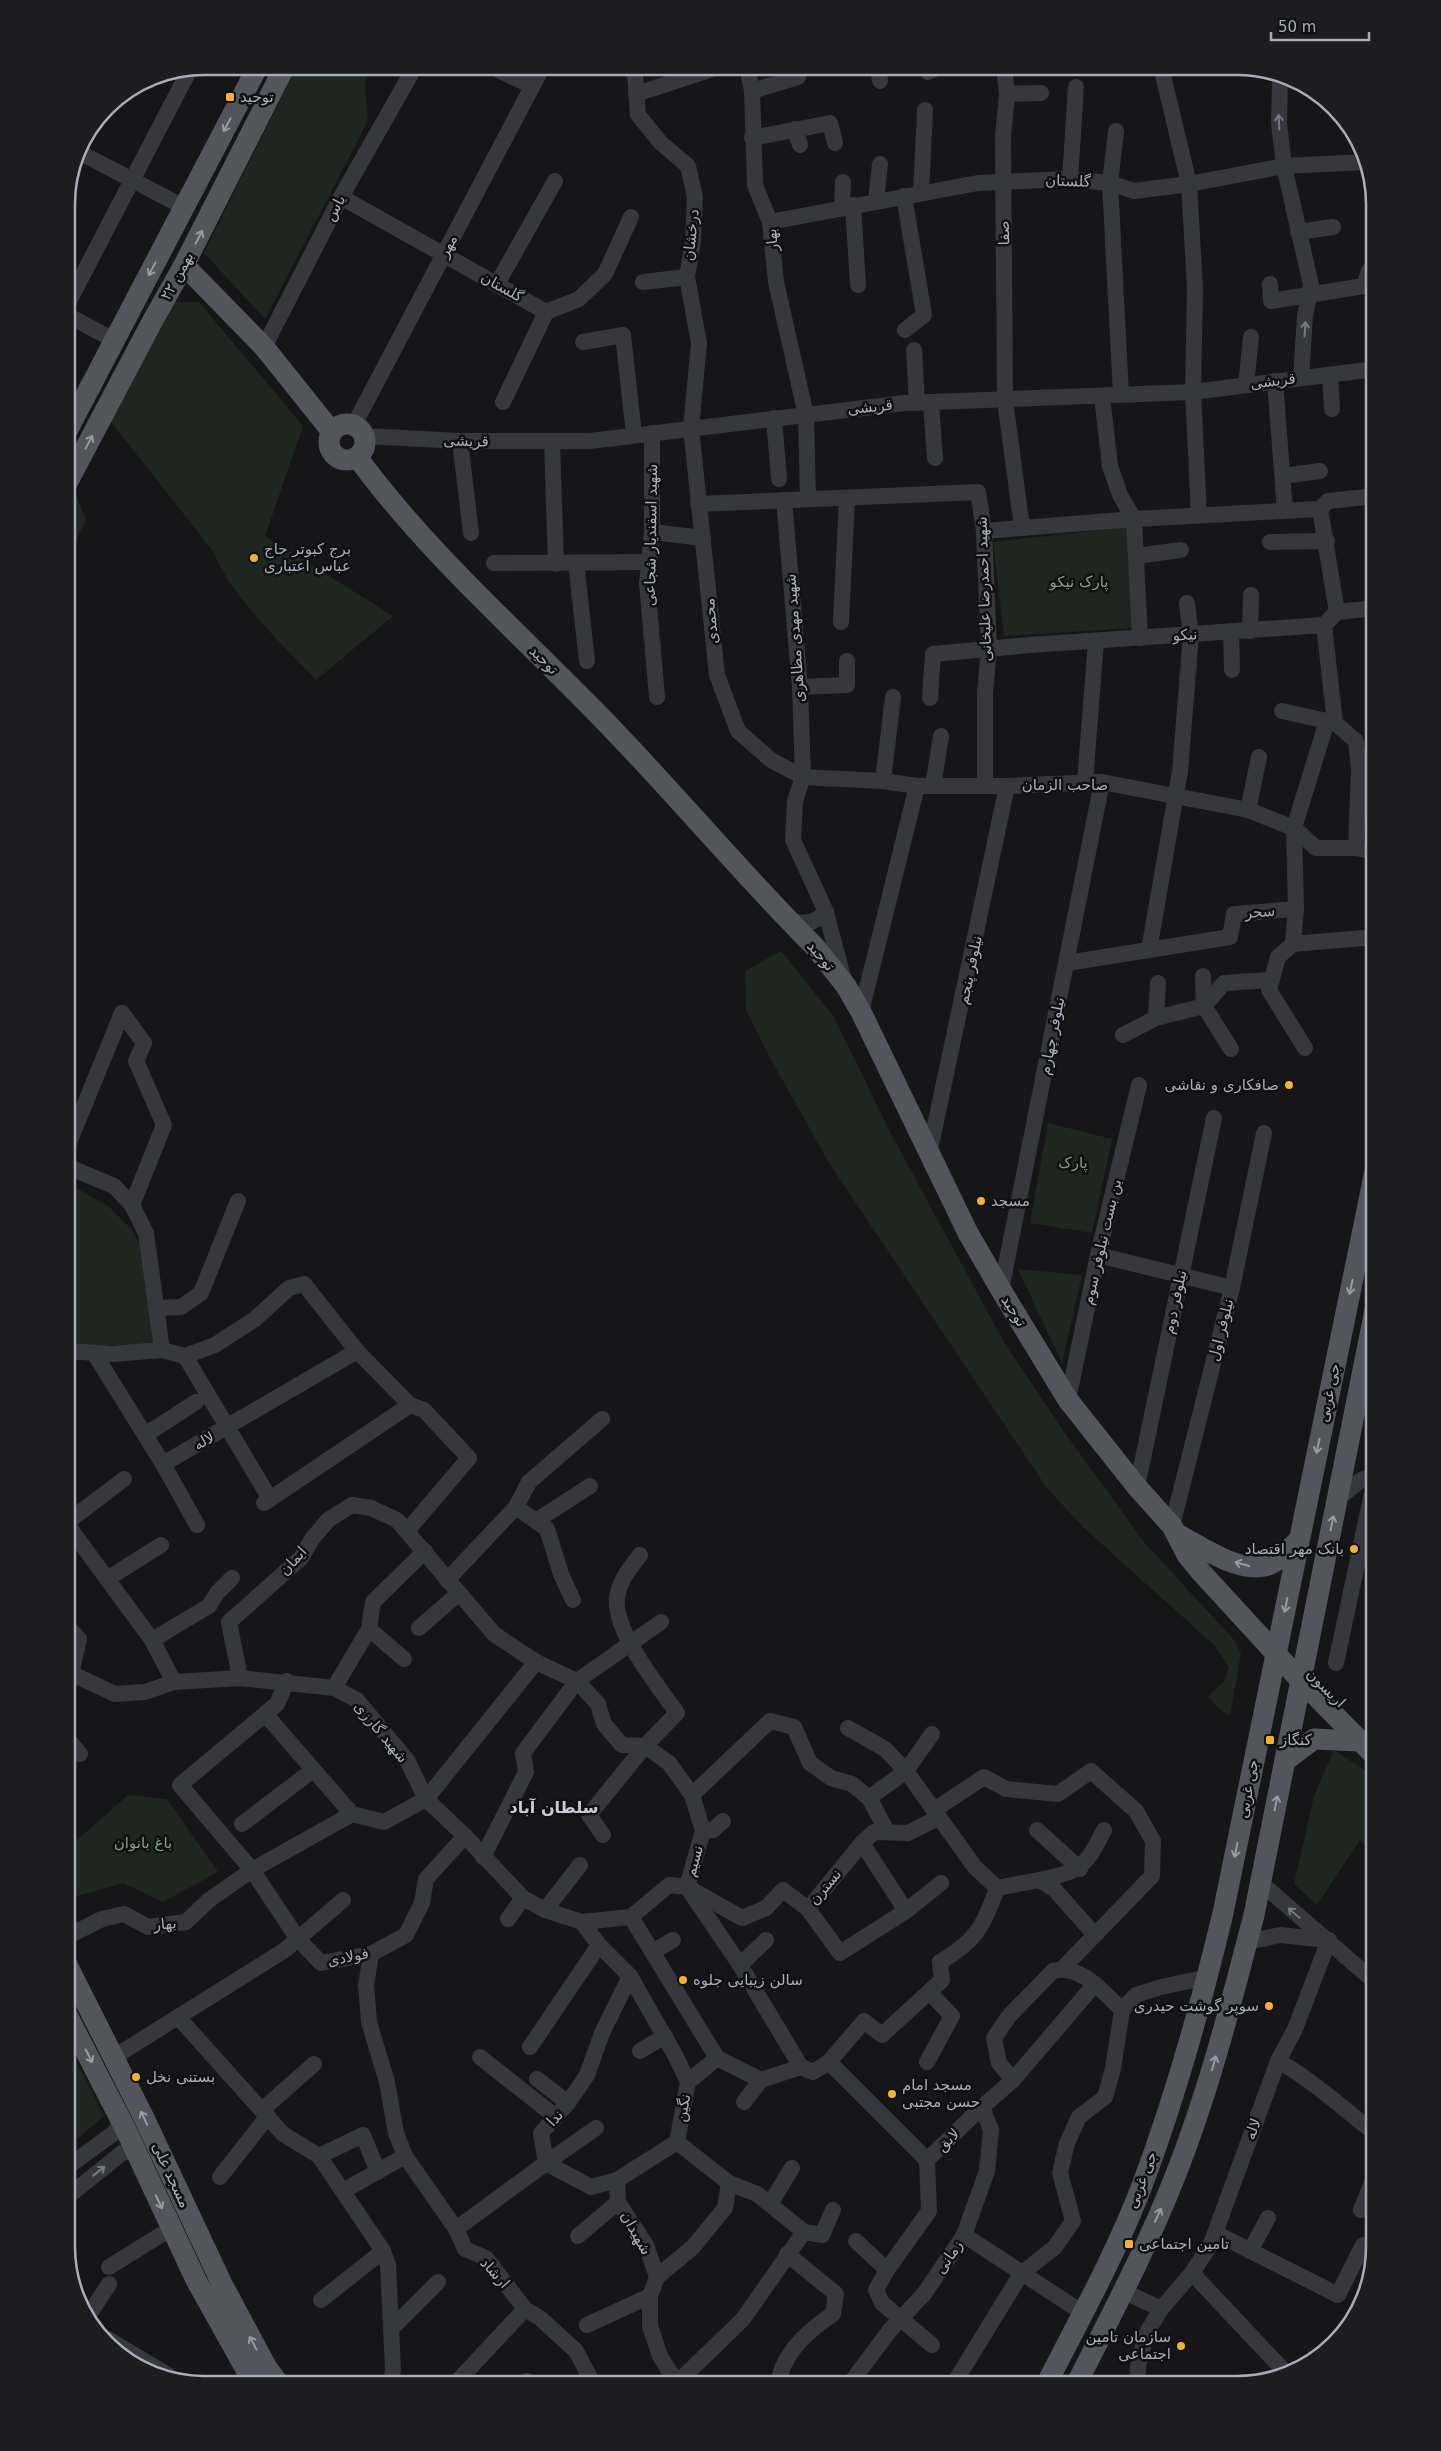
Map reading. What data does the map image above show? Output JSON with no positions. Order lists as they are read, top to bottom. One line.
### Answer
{"streets":{"main road":["۲۲ بهمن","توحید","جی غربی","اریسون","مسجد علی"],"street":["گلستان","یاس","صفا","درخشان","بهار","مهر","قریشی","شهید اسفندیار شجاعی","شهید احمدرضا علیخانی","محمدی","نیکو","شهید مهدی مظاهری","صاحب الزمان","سحر","نیلوفر پنجم","نیلوفر چهارم","بن بست نیلوفر سوم","نیلوفر دوم","نیلوفر اول","لاله","ایمان","شهید گارزی","نسیم","نسترن","فولادی","نگین","ندا","لایق","شهیدان","زمانی","ارشاد"]},"crossings":[["گلستان","یاس"],["گلستان","صفا"],["گلستان","بهار"],["گلستان","مهر"],["صفا","قریشی"],["درخشان","قریشی"],["درخشان","محمدی"],["بهار","قریشی"],["بهار","شهید احمدرضا علیخانی"],["بهار","فولادی"],["مهر","قریشی"],["مهر","توحید"],["قریشی","شهید اسفندیار شجاعی"],["قریشی","محمدی"],["قریشی","توحید"],["شهید احمدرضا علیخانی","محمدی"],["شهید احمدرضا علیخانی","نیکو"],["شهید احمدرضا علیخانی","شهید مهدی مظاهری"],["شهید احمدرضا علیخانی","صاحب الزمان"],["محمدی","شهید مهدی مظاهری"],["محمدی","صاحب الزمان"],["شهید مهدی مظاهری","صاحب الزمان"],["توحید","نیلوفر پنجم"],["توحید","نیلوفر چهارم"],["توحید","بن بست نیلوفر سوم"],["توحید","نیلوفر دوم"],["توحید","نیلوفر اول"],["توحید","جی غربی"],["توحید","اریسون"],["صاحب الزمان","نیلوفر پنجم"],["صاحب الزمان","نیلوفر چهارم"],["سحر","نیلوفر چهارم"],["جی غربی","اریسون"],["ایمان","شهید گارزی"],["شهید گارزی","فولادی"],["شهید گارزی","نگین"],["نسیم","نسترن"],["فولادی","ارشاد"],["نگین","ندا"],["لایق","زمانی"]],"districts":["سلطان آباد"],"parks":["پارک نیکو","پارک","باغ بانوان"],"places":{"transit":["توحید","کنگاز","تامین اجتماعی"],"other":["برج کبوتر حاج عباس اعتباری","صافکاری و نقاشی","مسجد","بانک مهر اقتصاد","سالن زیبایی جلوه","سوپر گوشت حیدری","بستنی نخل","مسجد امام حسن مجتبی","سازمان تامین اجتماعی"]},"scale_bar":"50 m"}
